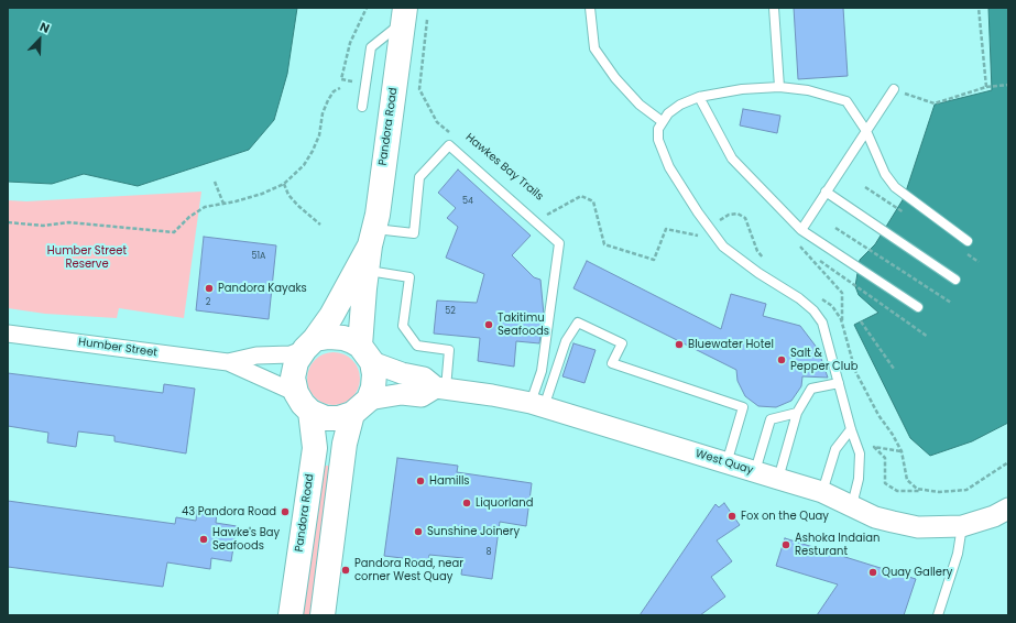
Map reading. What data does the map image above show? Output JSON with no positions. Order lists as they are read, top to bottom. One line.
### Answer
{"streets":{"main road":["Pandora Road"],"street":["Humber Street","West Quay"],"path":["Hawkes Bay Trails"]},"crossings":[["Pandora Road","Humber Street"],["Pandora Road","West Quay"],["Humber Street","West Quay"]],"parks":["Humber Street Reserve"],"places":["Pandora Kayaks","Takitimu Seafoods","Bluewater Hotel","Salt & Pepper Club","Hamills","Liquorland","43 Pandora Road","Fox on the Quay","Sunshine Joinery","Hawke's Bay Seafoods","Ashoka Indaian Resturant","Pandora Road, near corner West Quay","Quay Gallery"],"house_numbers":["54","51A","2","52","8"],"north":"top right"}
